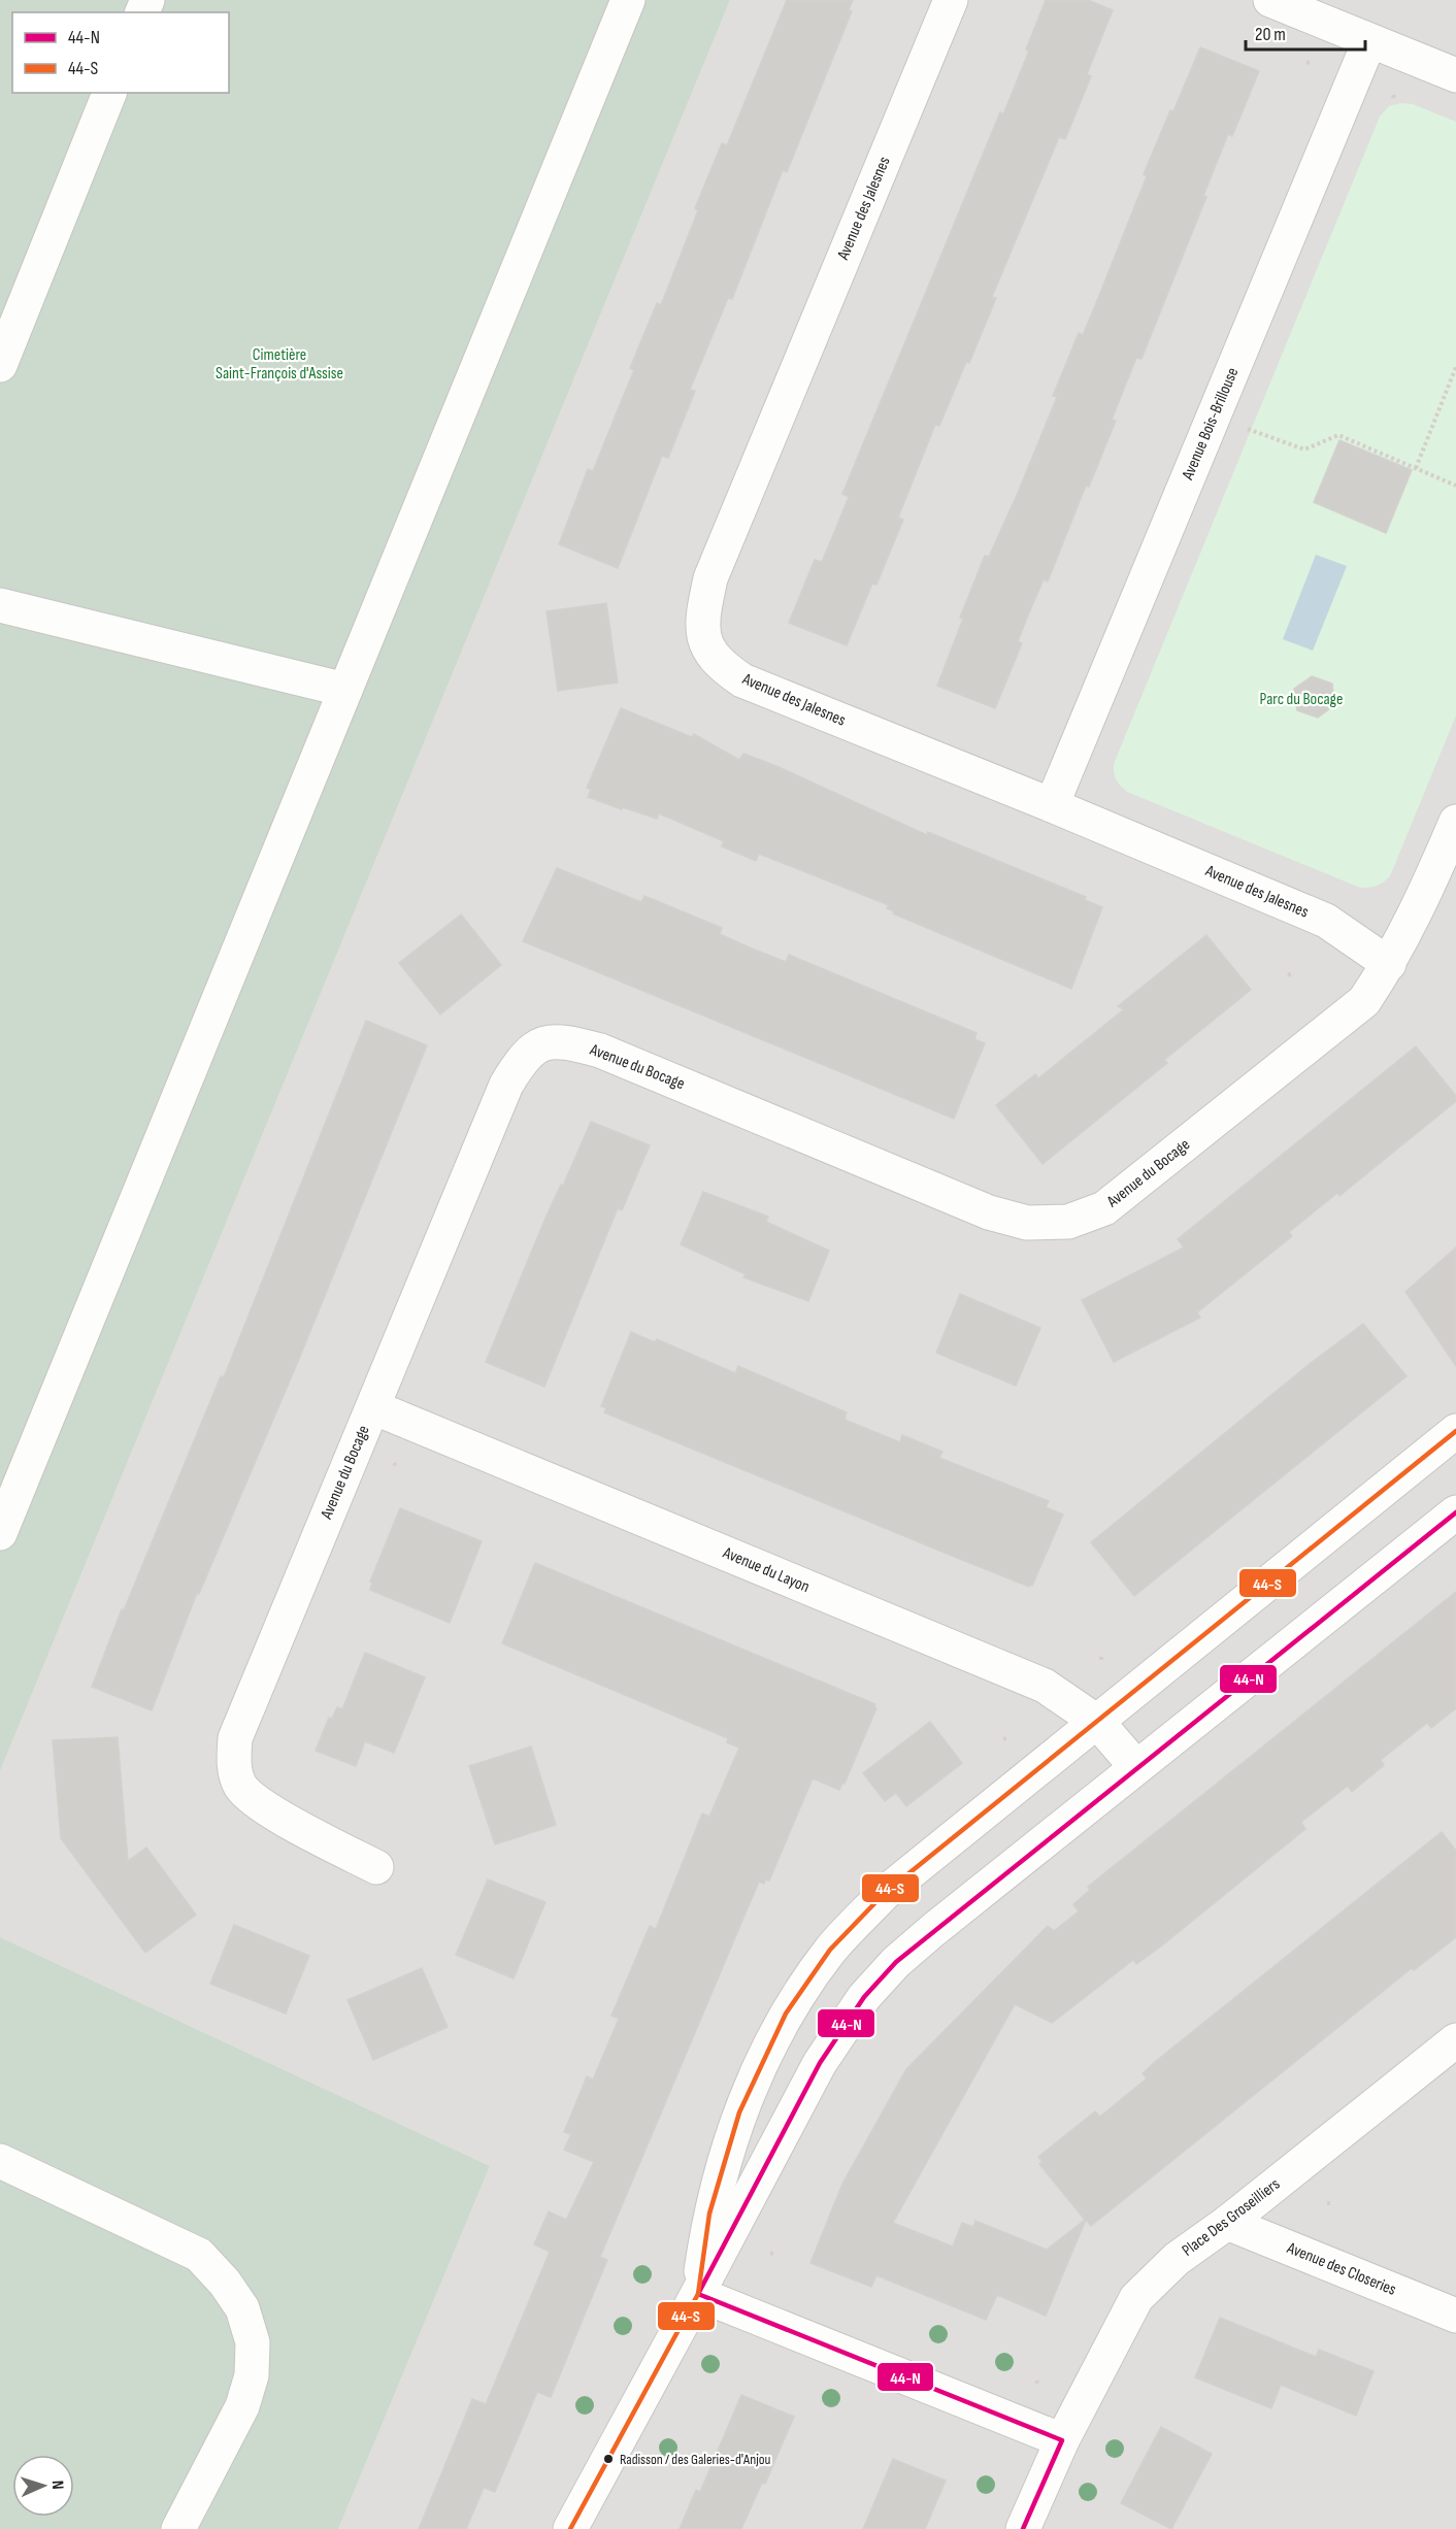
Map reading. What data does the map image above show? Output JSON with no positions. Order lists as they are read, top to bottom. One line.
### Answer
{"streets":{"street":["Avenue des Jalesnes","Avenue Bois-Brillouse","Avenue du Bocage","Avenue du Layon","Place Des Groseilliers","Avenue des Closeries"]},"crossings":[["Avenue des Jalesnes","Avenue Bois-Brillouse"],["Avenue des Jalesnes","Avenue du Bocage"],["Avenue du Bocage","Avenue du Layon"],["Place Des Groseilliers","Avenue des Closeries"]],"parks":["Cimetière Saint-François d'Assise","Parc du Bocage"],"places":["Radisson / des Galeries-d'Anjou"],"lines":["transit line 44-S","transit line 44-N"],"legend":["44-N","44-S"],"scale_bar":"20 m","north":"right"}
